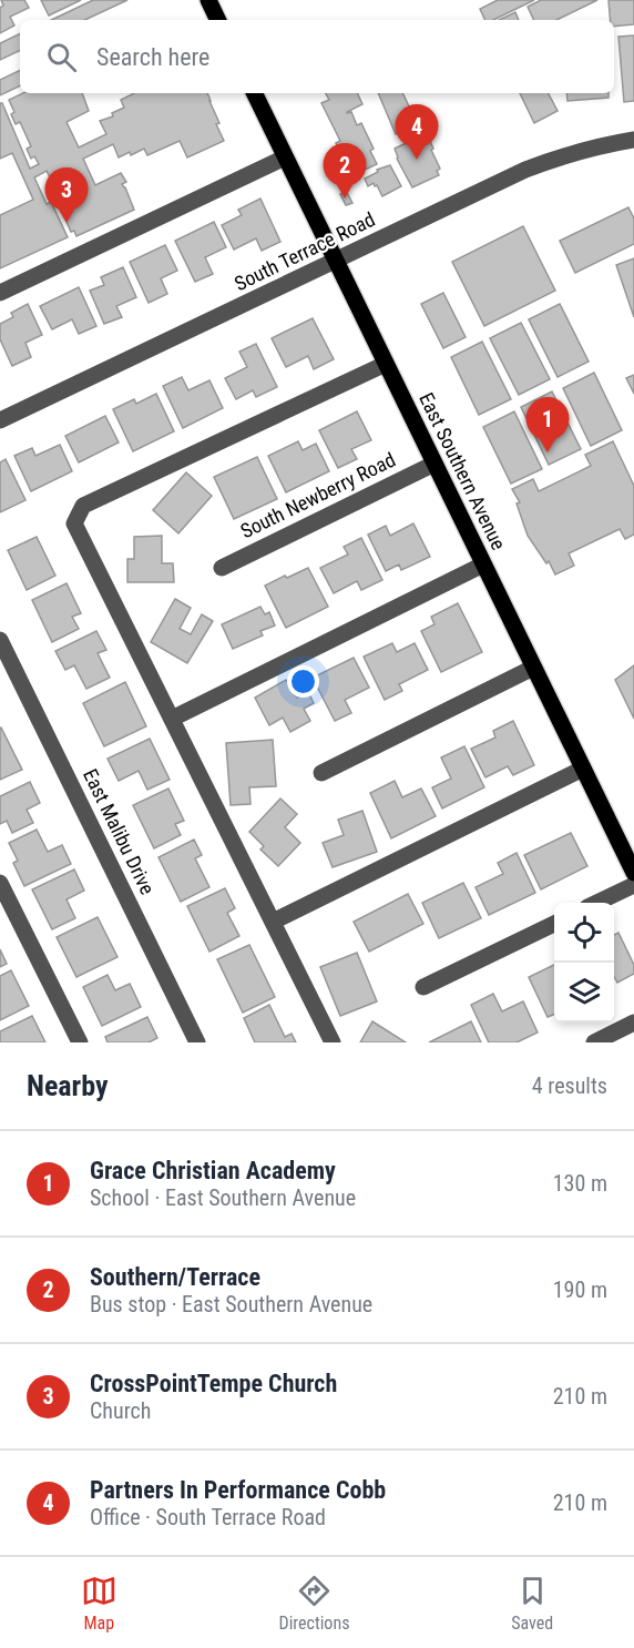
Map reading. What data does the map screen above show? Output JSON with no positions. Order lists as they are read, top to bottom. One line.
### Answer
{"streets":{"main road":["East Southern Avenue"],"street":["South Terrace Road","South Newberry Road","East Malibu Drive"]},"crossings":[["South Terrace Road","East Southern Avenue"],["East Southern Avenue","South Newberry Road"]],"page":{"search":"Search here","pins":["4","2","3","1"],"heading":["Nearby","4 results"],"list":[{"mark":"1","name":"Grace Christian Academy","note":"School · East Southern Avenue","value":"130 m"},{"mark":"2","name":"Southern/Terrace","note":"Bus stop · East Southern Avenue","value":"190 m"},{"mark":"3","name":"CrossPointTempe Church","note":"Church","value":"210 m"},{"mark":"4","name":"Partners In Performance Cobb","note":"Office · South Terrace Road","value":"210 m"}],"nav":["Map","Directions","Saved"]}}
